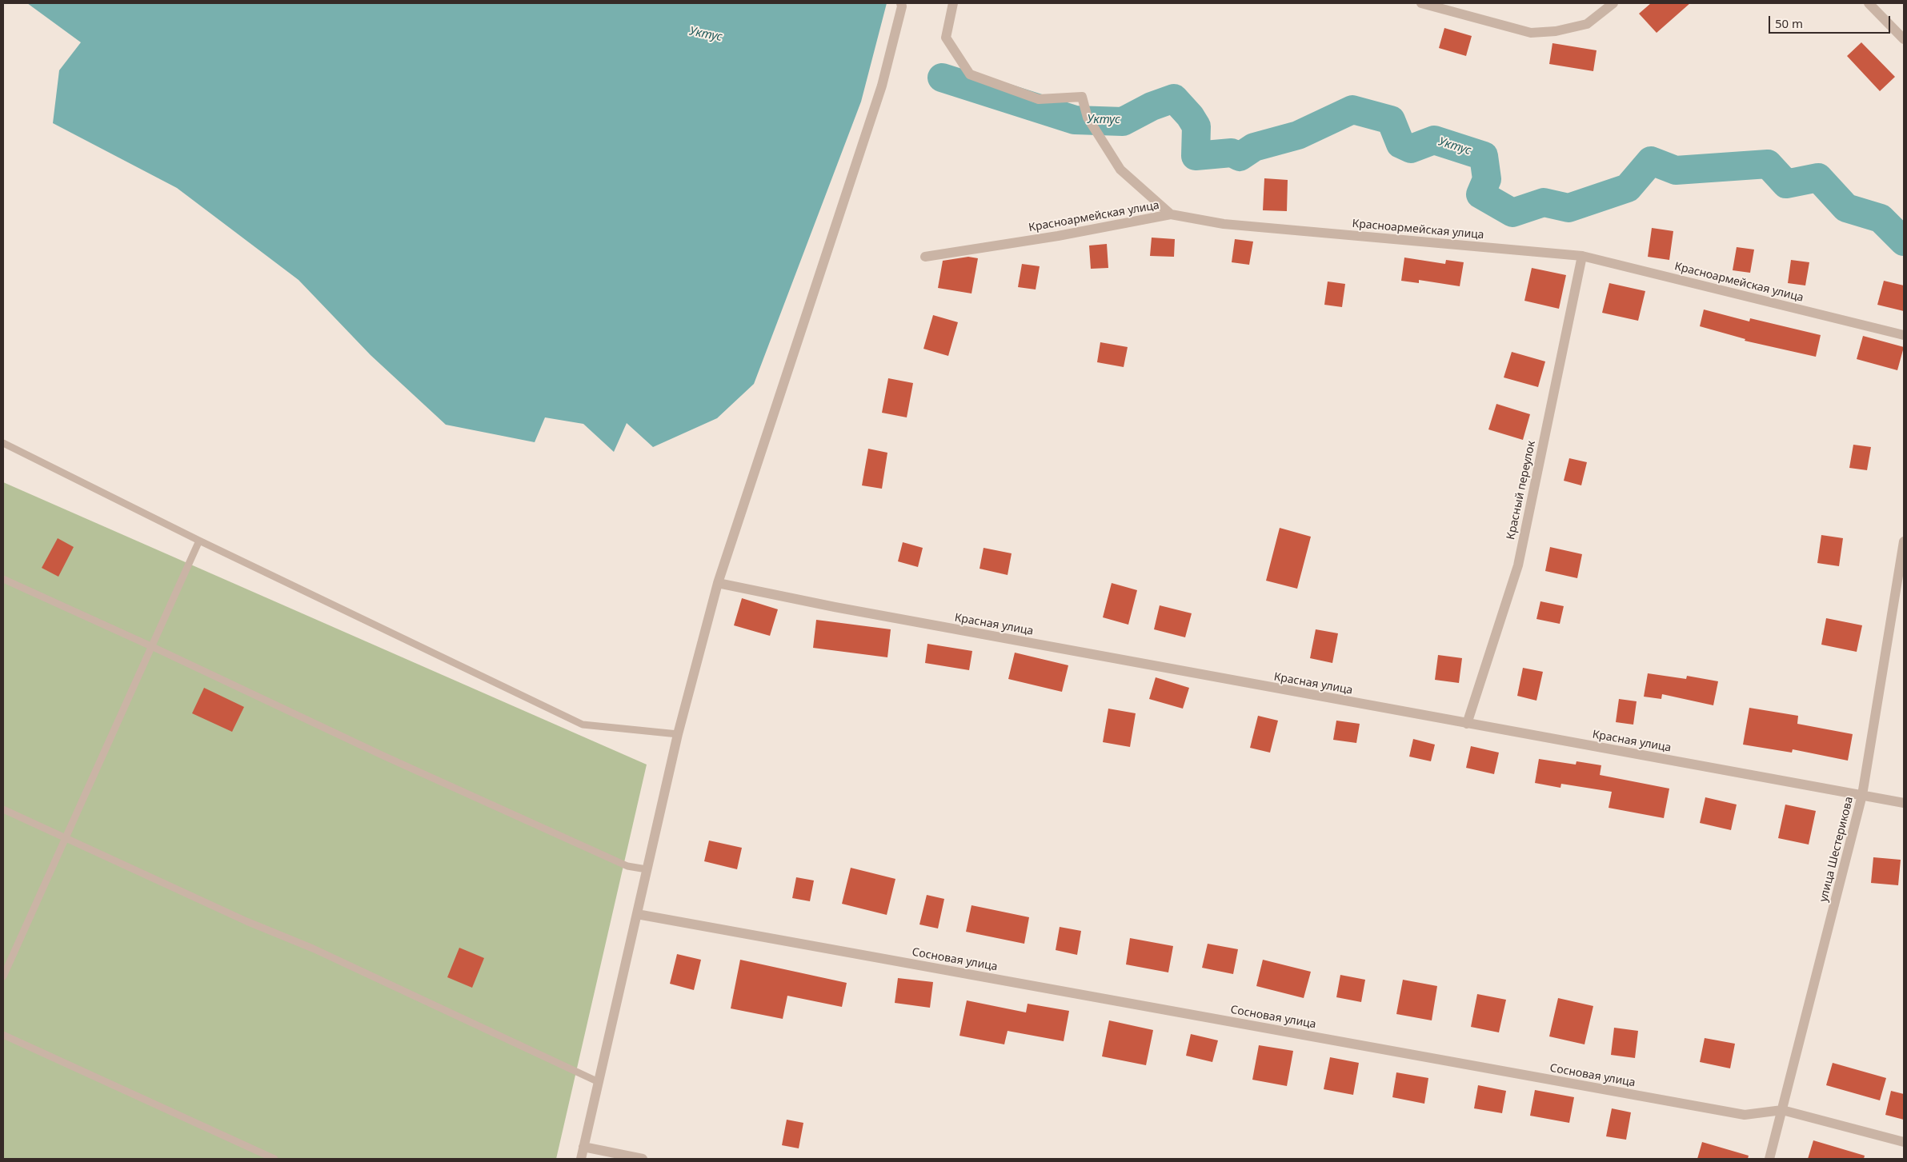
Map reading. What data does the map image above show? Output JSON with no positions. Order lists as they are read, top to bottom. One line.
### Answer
{"streets":{"street":["Красноармейская улица","Красный переулок","Красная улица","улица Шестерикова","Сосновая улица"]},"crossings":[["Красноармейская улица","Красный переулок"],["Красный переулок","Красная улица"],["Красная улица","улица Шестерикова"],["улица Шестерикова","Сосновая улица"]],"water":["Уктус"],"scale_bar":"50 m"}
